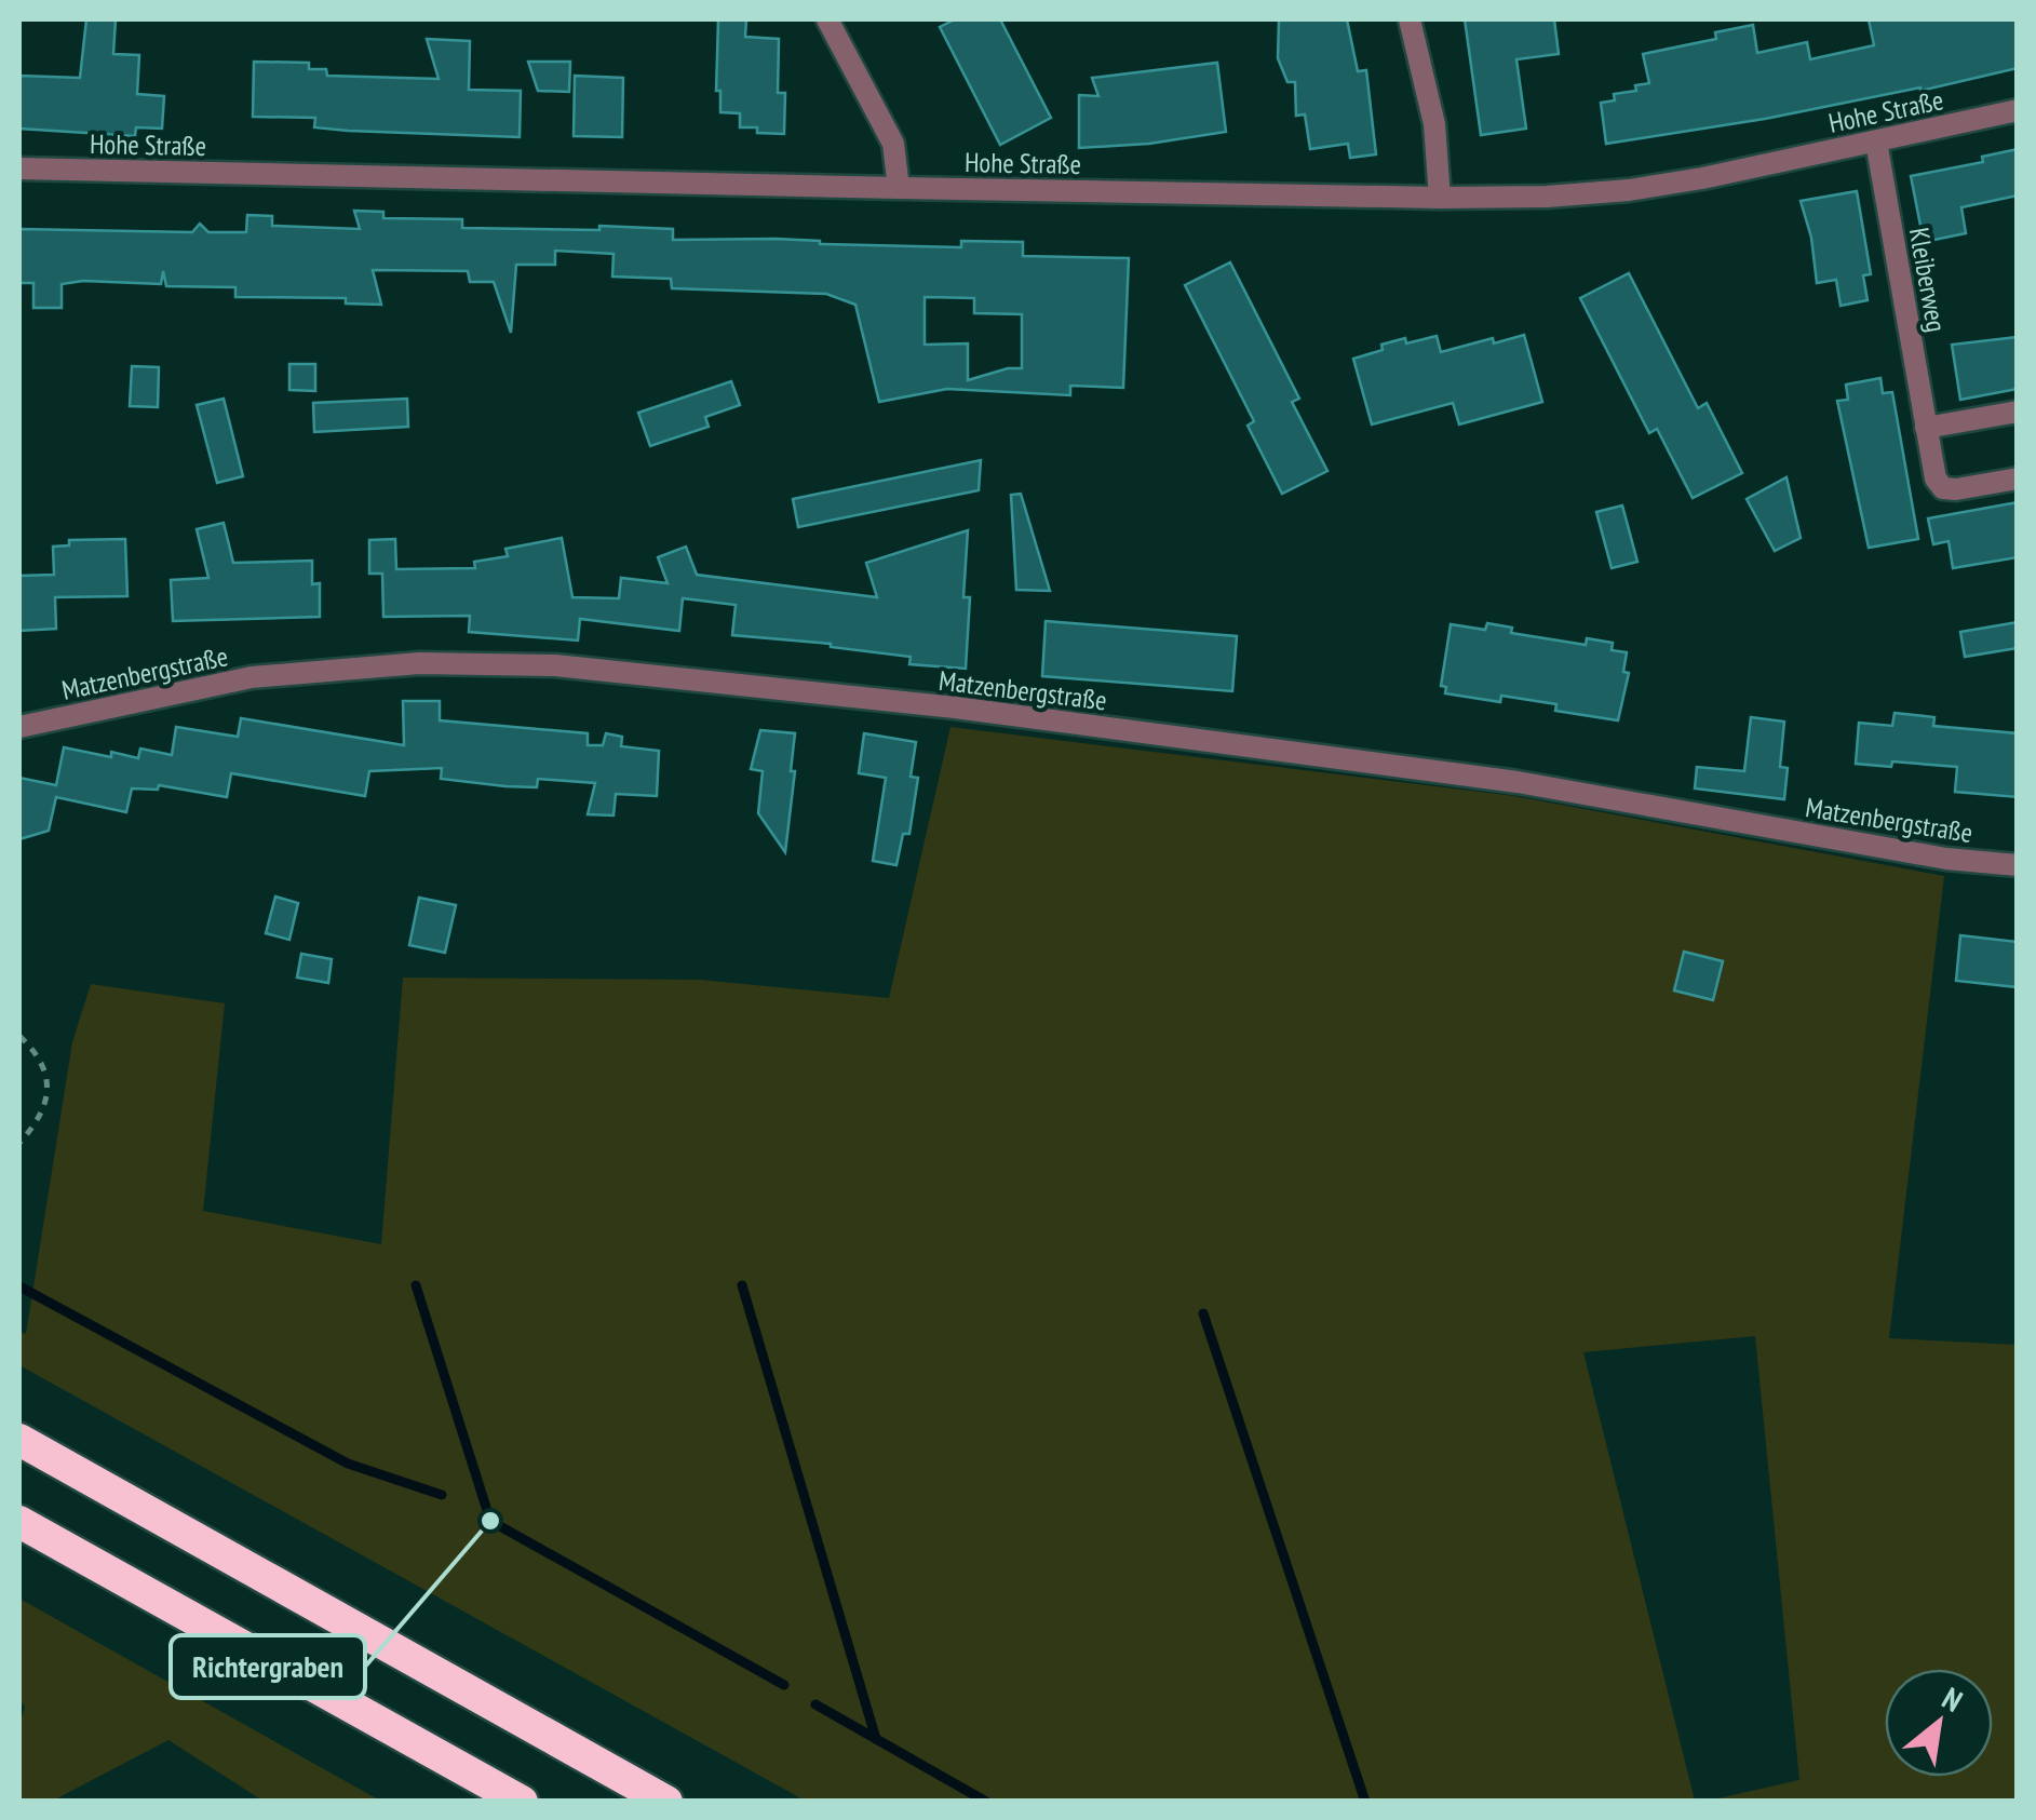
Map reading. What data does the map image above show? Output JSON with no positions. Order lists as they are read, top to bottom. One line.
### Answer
{"streets":{"street":["Hohe Straße","Kleiberweg","Matzenbergstraße"]},"crossings":[["Hohe Straße","Kleiberweg"]],"places":["Richtergraben"],"north":"top right"}
